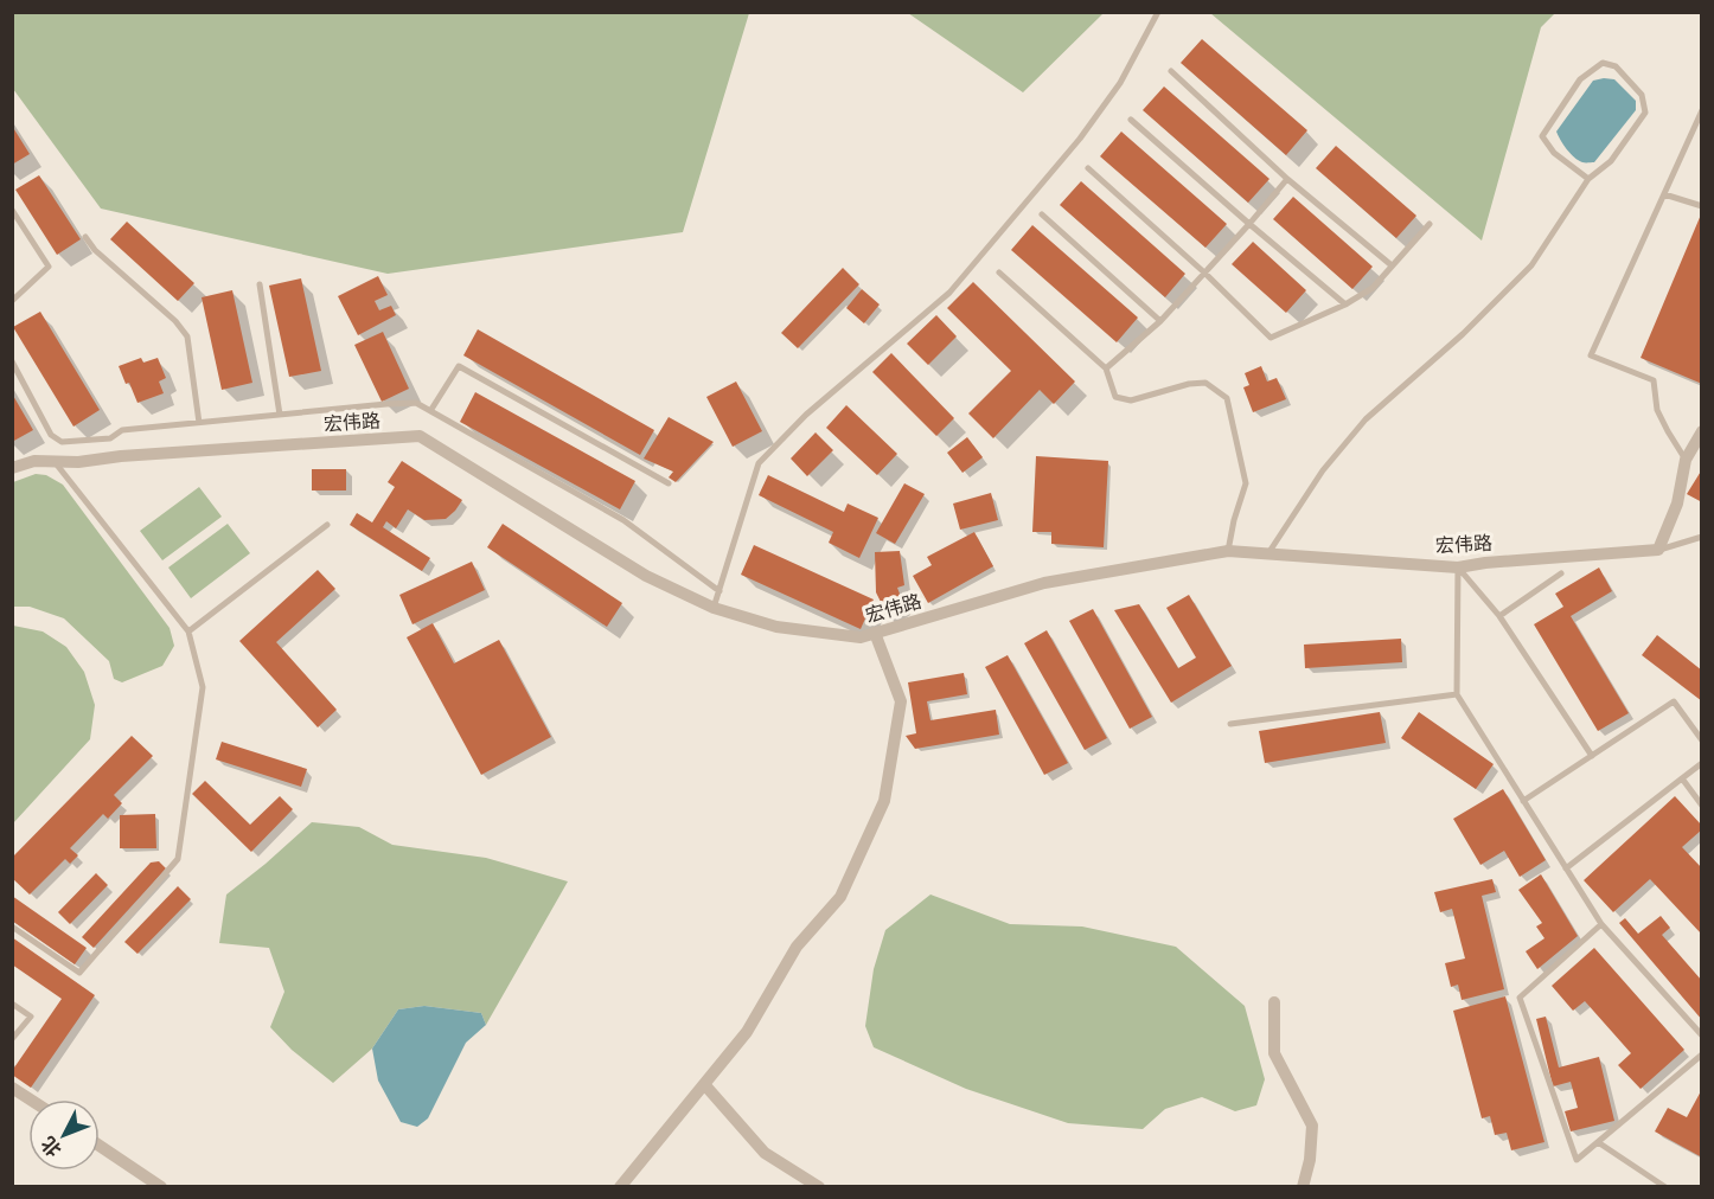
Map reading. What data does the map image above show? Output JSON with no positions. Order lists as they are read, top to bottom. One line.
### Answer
{"streets":{"street":["宏伟路"]},"north":"bottom left"}
